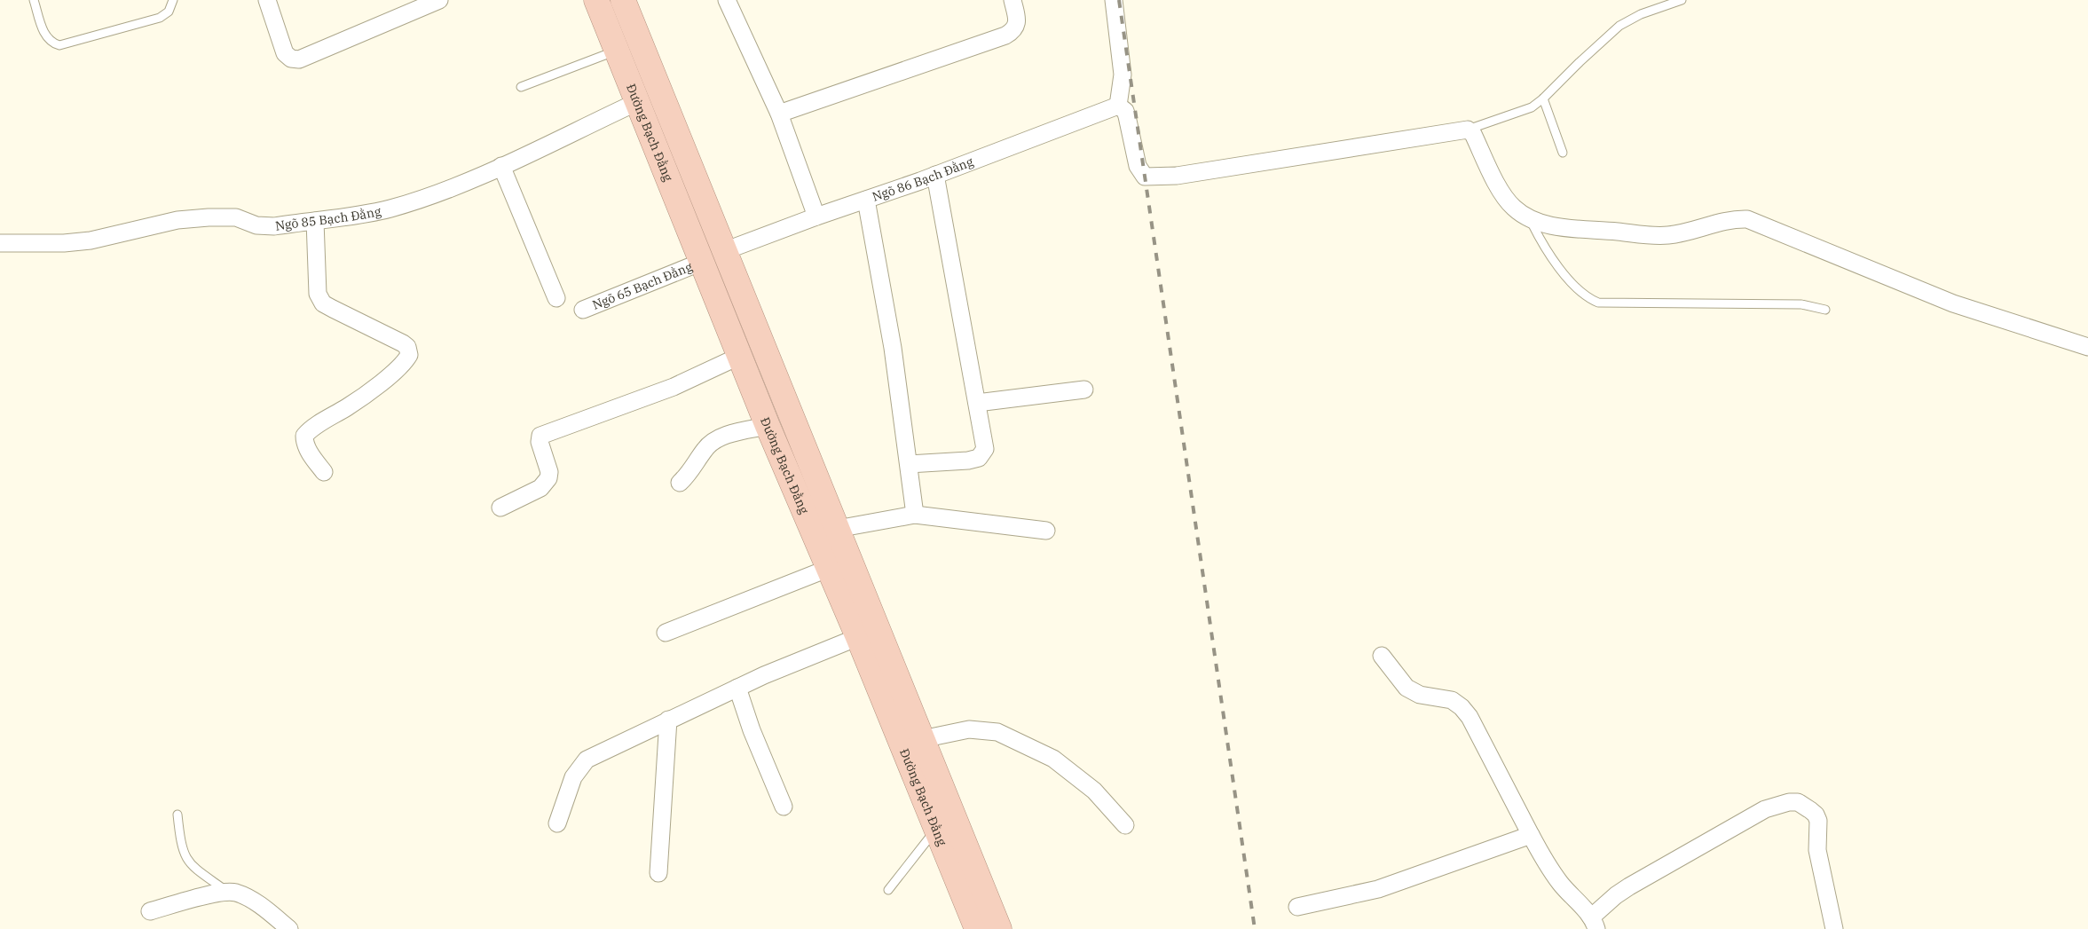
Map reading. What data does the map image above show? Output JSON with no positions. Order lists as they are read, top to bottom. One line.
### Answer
{"streets":{"highway":["Đường Bạch Đằng"],"street":["Ngõ 86 Bạch Đằng","Ngõ 85 Bạch Đằng","Ngõ 65 Bạch Đằng"]},"crossings":[["Đường Bạch Đằng","Ngõ 86 Bạch Đằng"],["Đường Bạch Đằng","Ngõ 85 Bạch Đằng"],["Đường Bạch Đằng","Ngõ 65 Bạch Đằng"]]}
